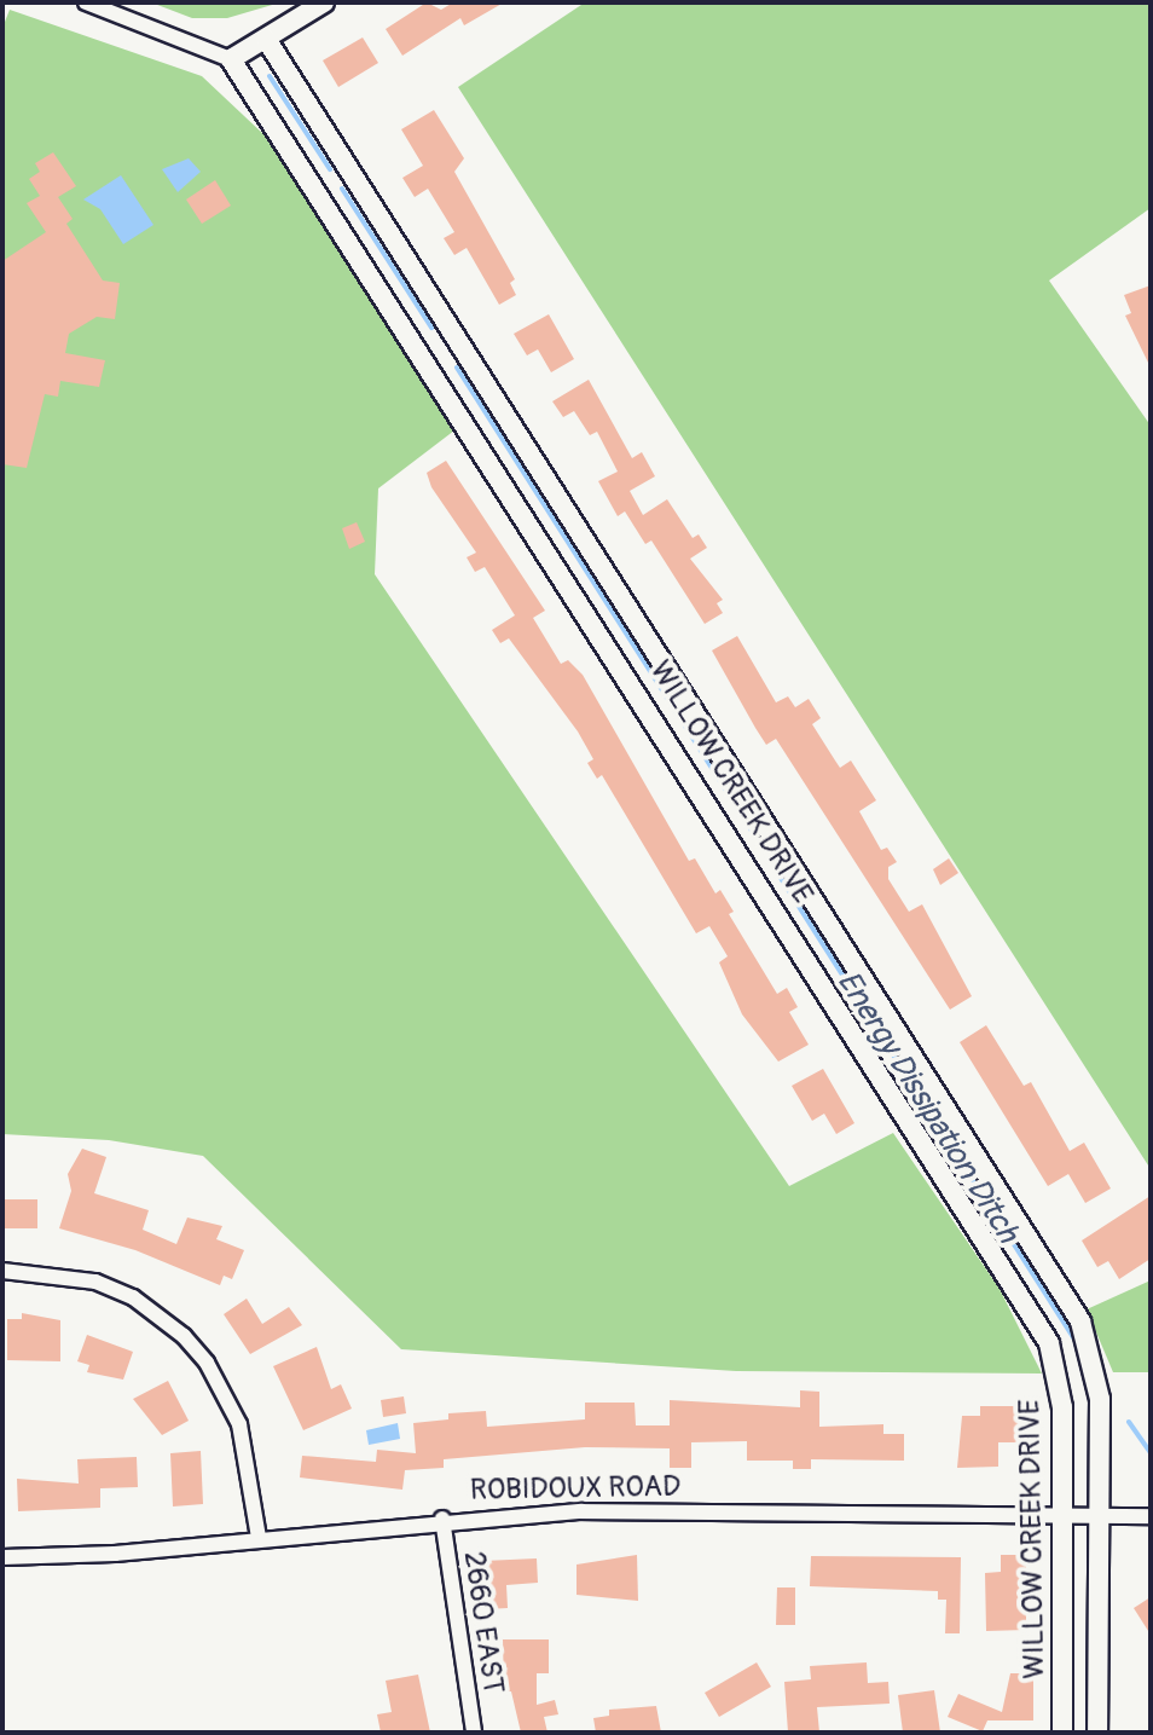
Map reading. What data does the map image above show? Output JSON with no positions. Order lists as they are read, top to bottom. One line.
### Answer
{"streets":{"street":["WILLOW CREEK DRIVE","ROBIDOUX ROAD","2660 EAST"]},"crossings":[["WILLOW CREEK DRIVE","ROBIDOUX ROAD"],["ROBIDOUX ROAD","2660 EAST"]],"water":["Energy Dissipation Ditch"]}
